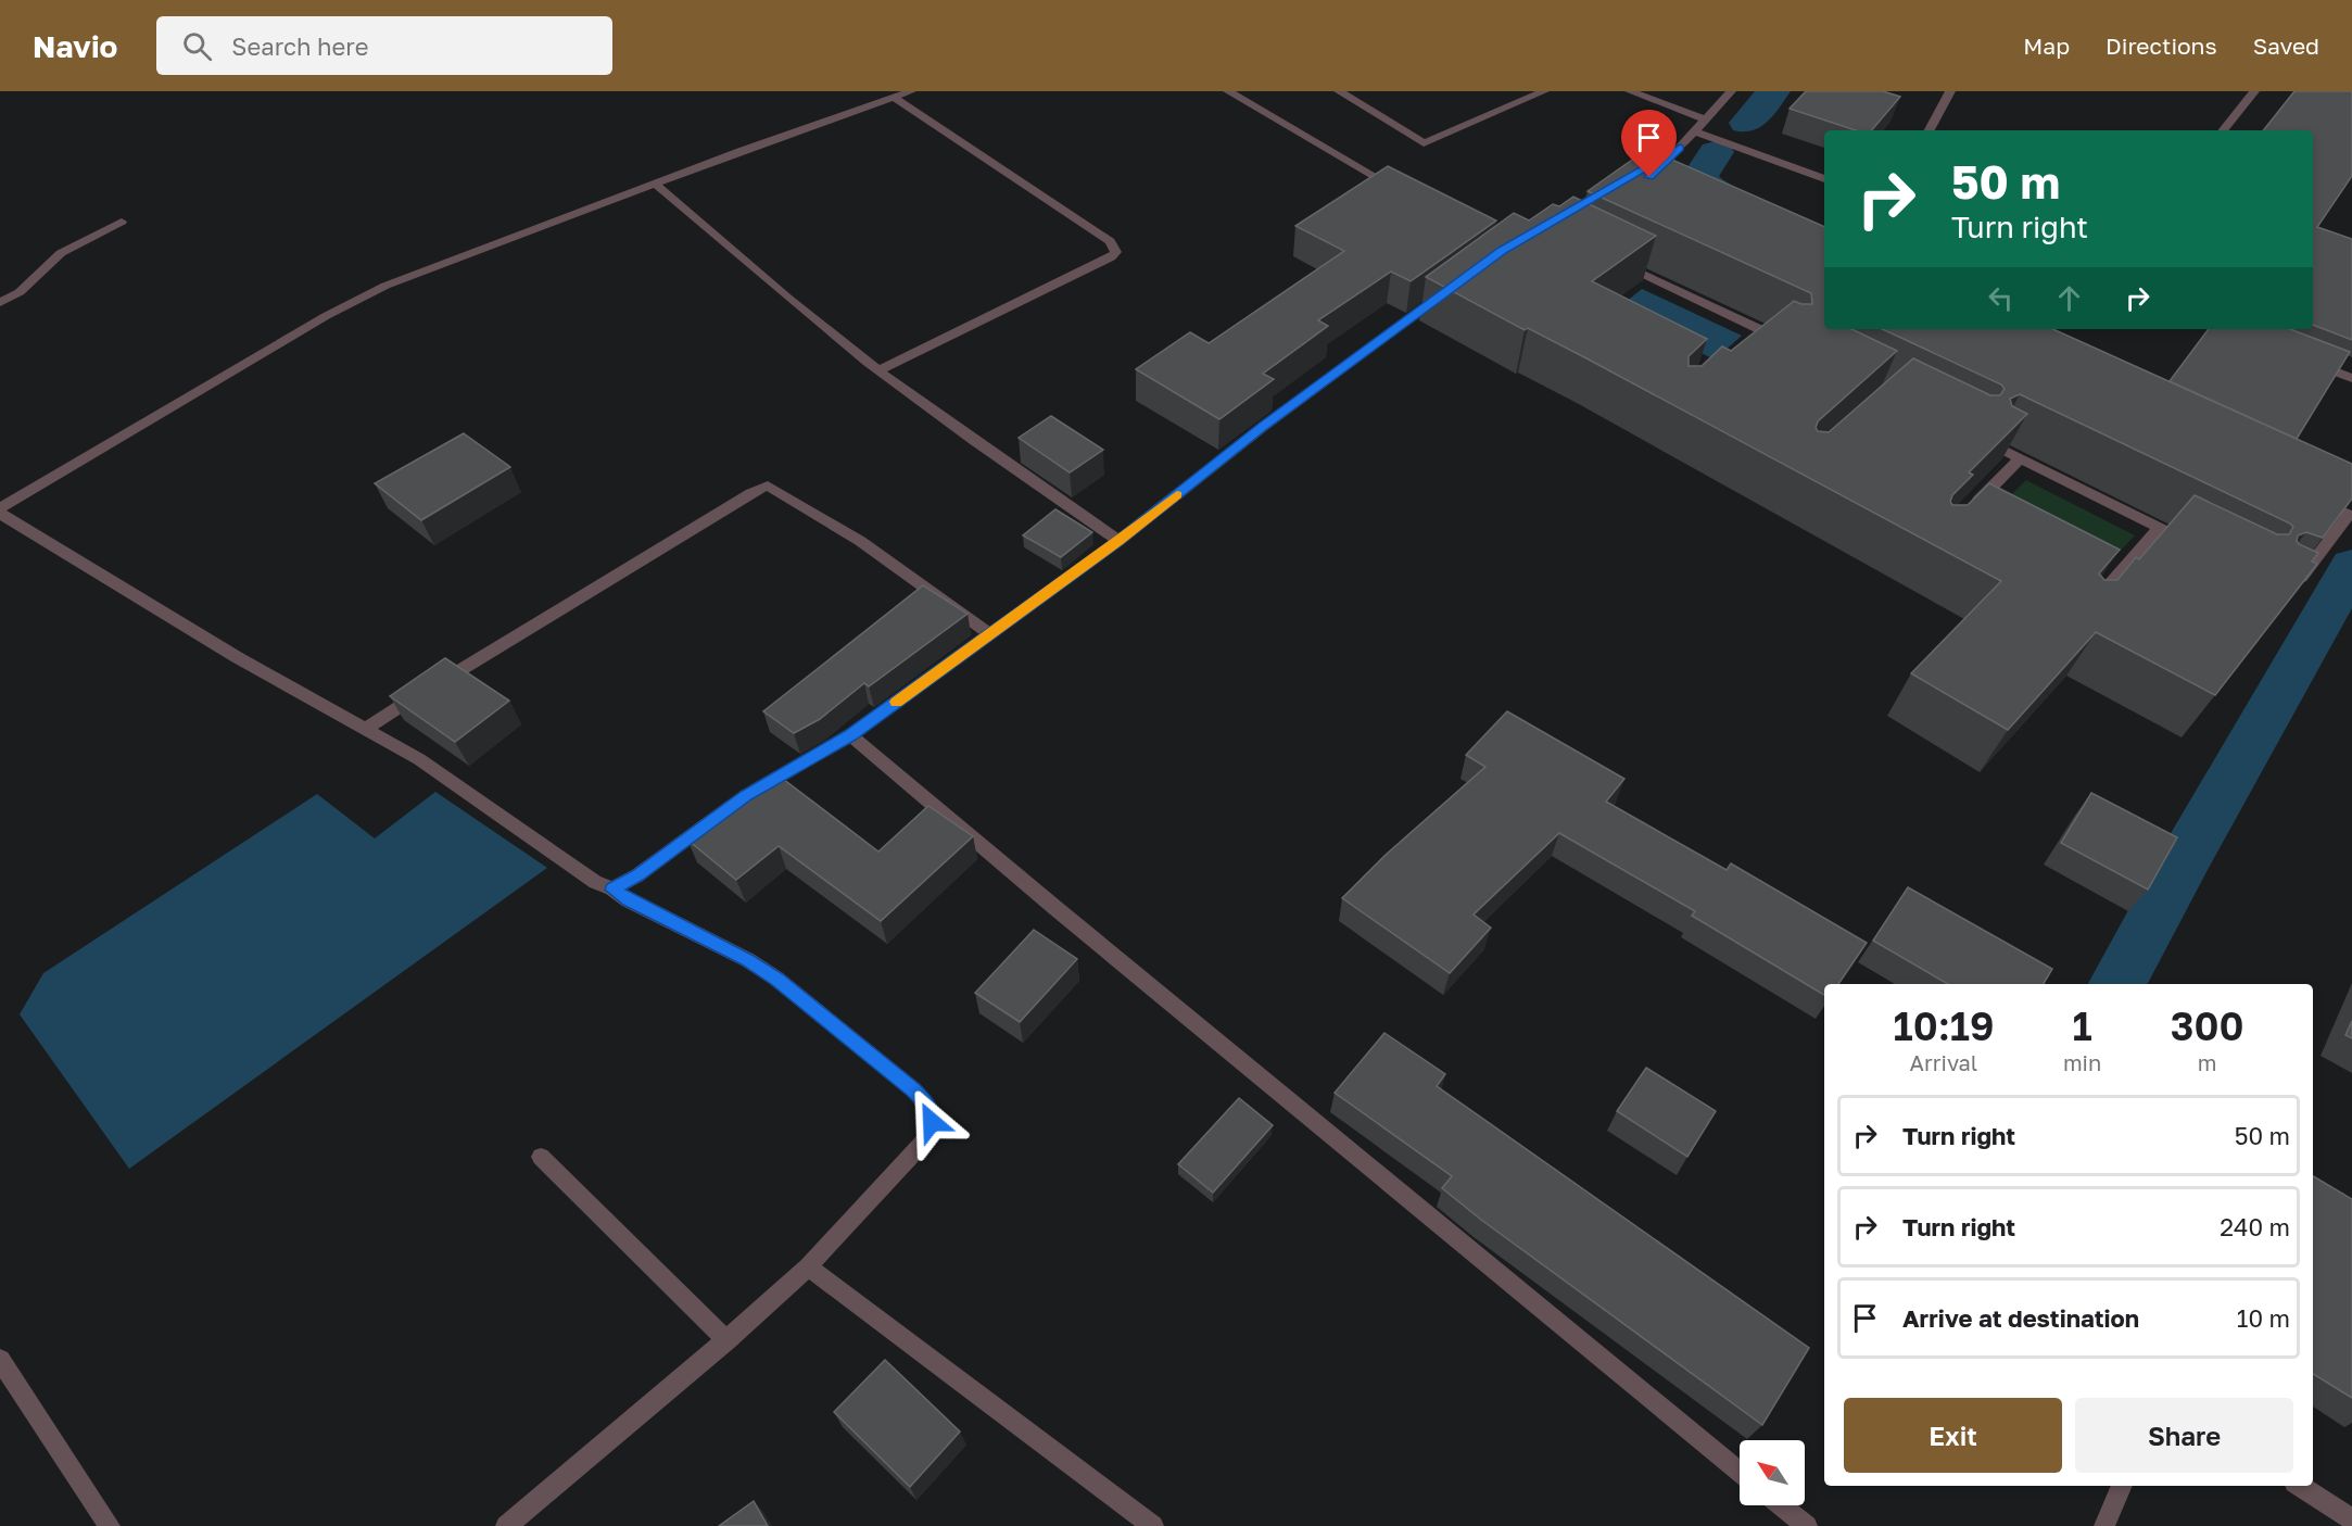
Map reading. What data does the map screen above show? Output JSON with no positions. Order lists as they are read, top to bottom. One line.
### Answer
{"north":"top left","page":{"header":"Navio","search":"Search here","nav":["Map","Directions","Saved"],"turn":["50 m","Turn right"],"eta":["10:19","Arrival","1","min","300","m"],"list":[{"name":"Turn right","value":"50 m"},{"name":"Turn right","value":"240 m"},{"name":"Arrive at destination","value":"10 m"}],"buttons":["Exit","Share"]}}
